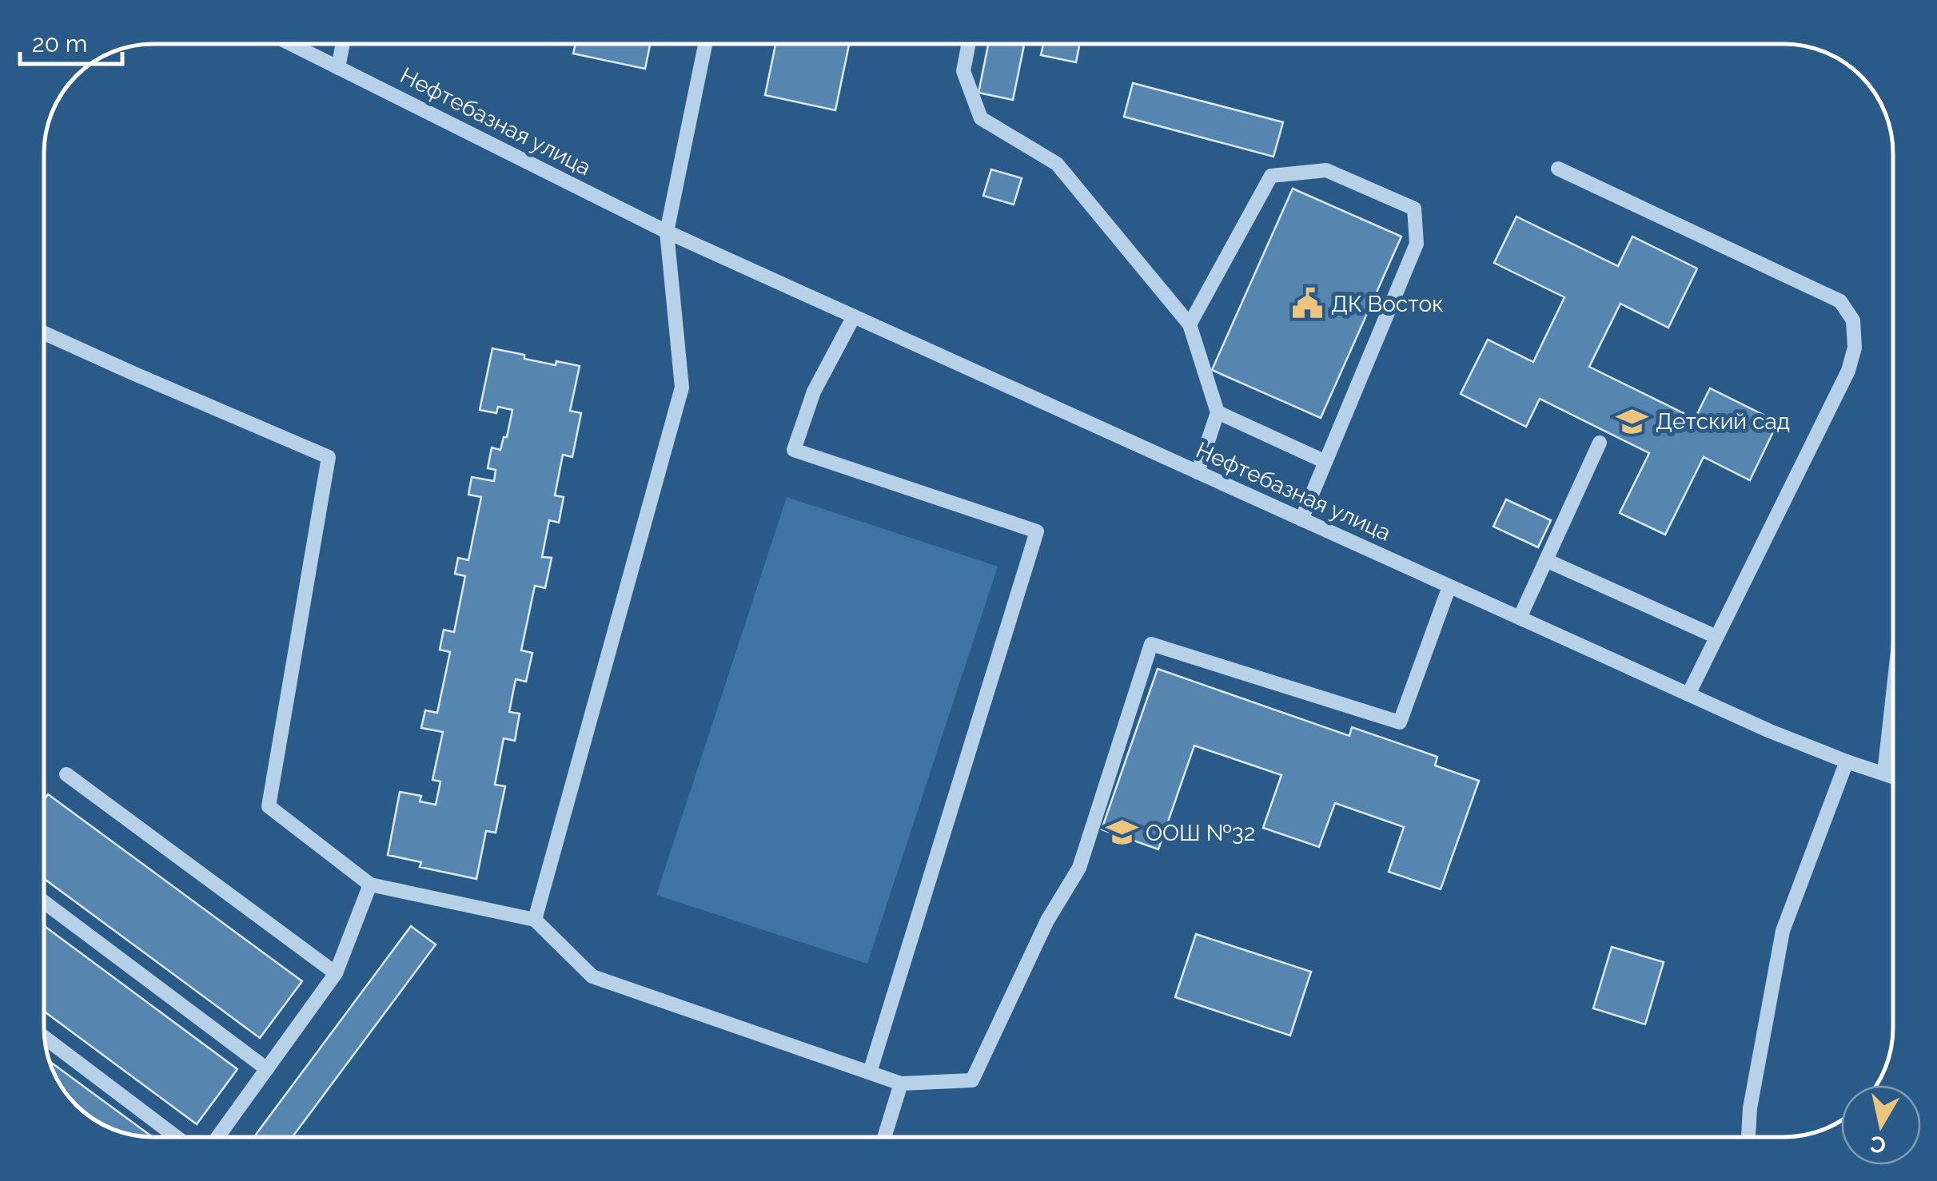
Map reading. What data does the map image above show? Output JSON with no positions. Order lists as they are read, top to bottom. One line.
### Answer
{"streets":{"street":["Нефтебазная улица"]},"places":{"public building":["ДК Восток"],"school or university":["Детский сад","ООШ №32"]},"scale_bar":"20 m","north":"bottom"}
